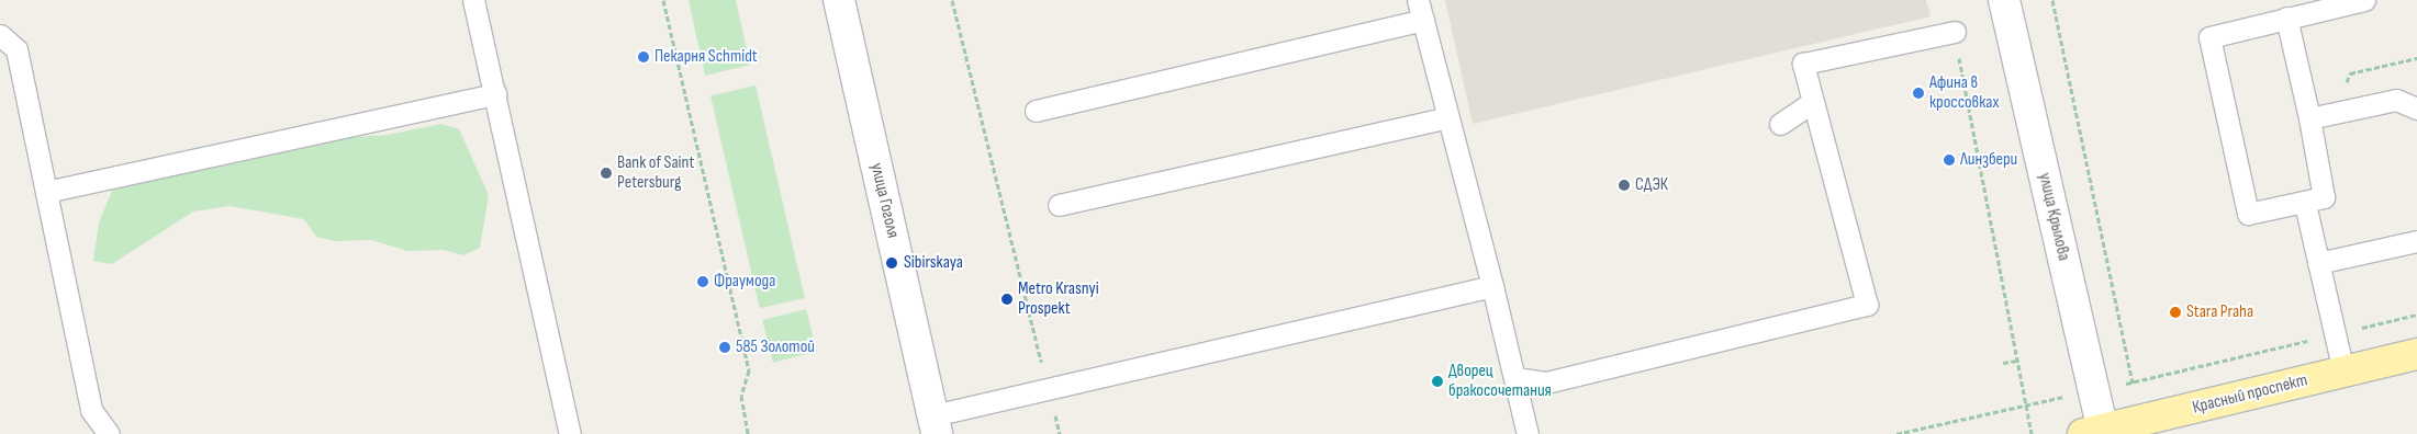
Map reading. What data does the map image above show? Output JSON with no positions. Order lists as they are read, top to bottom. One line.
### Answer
{"streets":{"main road":["Красный проспект"],"street":["улица Гоголя","улица Крылова"]},"crossings":[["улица Крылова","Красный проспект"]],"places":["Пекарня Schmidt","Афина в кроссовках","Линзбери","Bank of Saint Petersburg","СДЭК","Sibirskaya","Фраумода","Metro Krasnyi Prospekt","Stara Praha","585 Золотой","Дворец бракосочетания"]}
